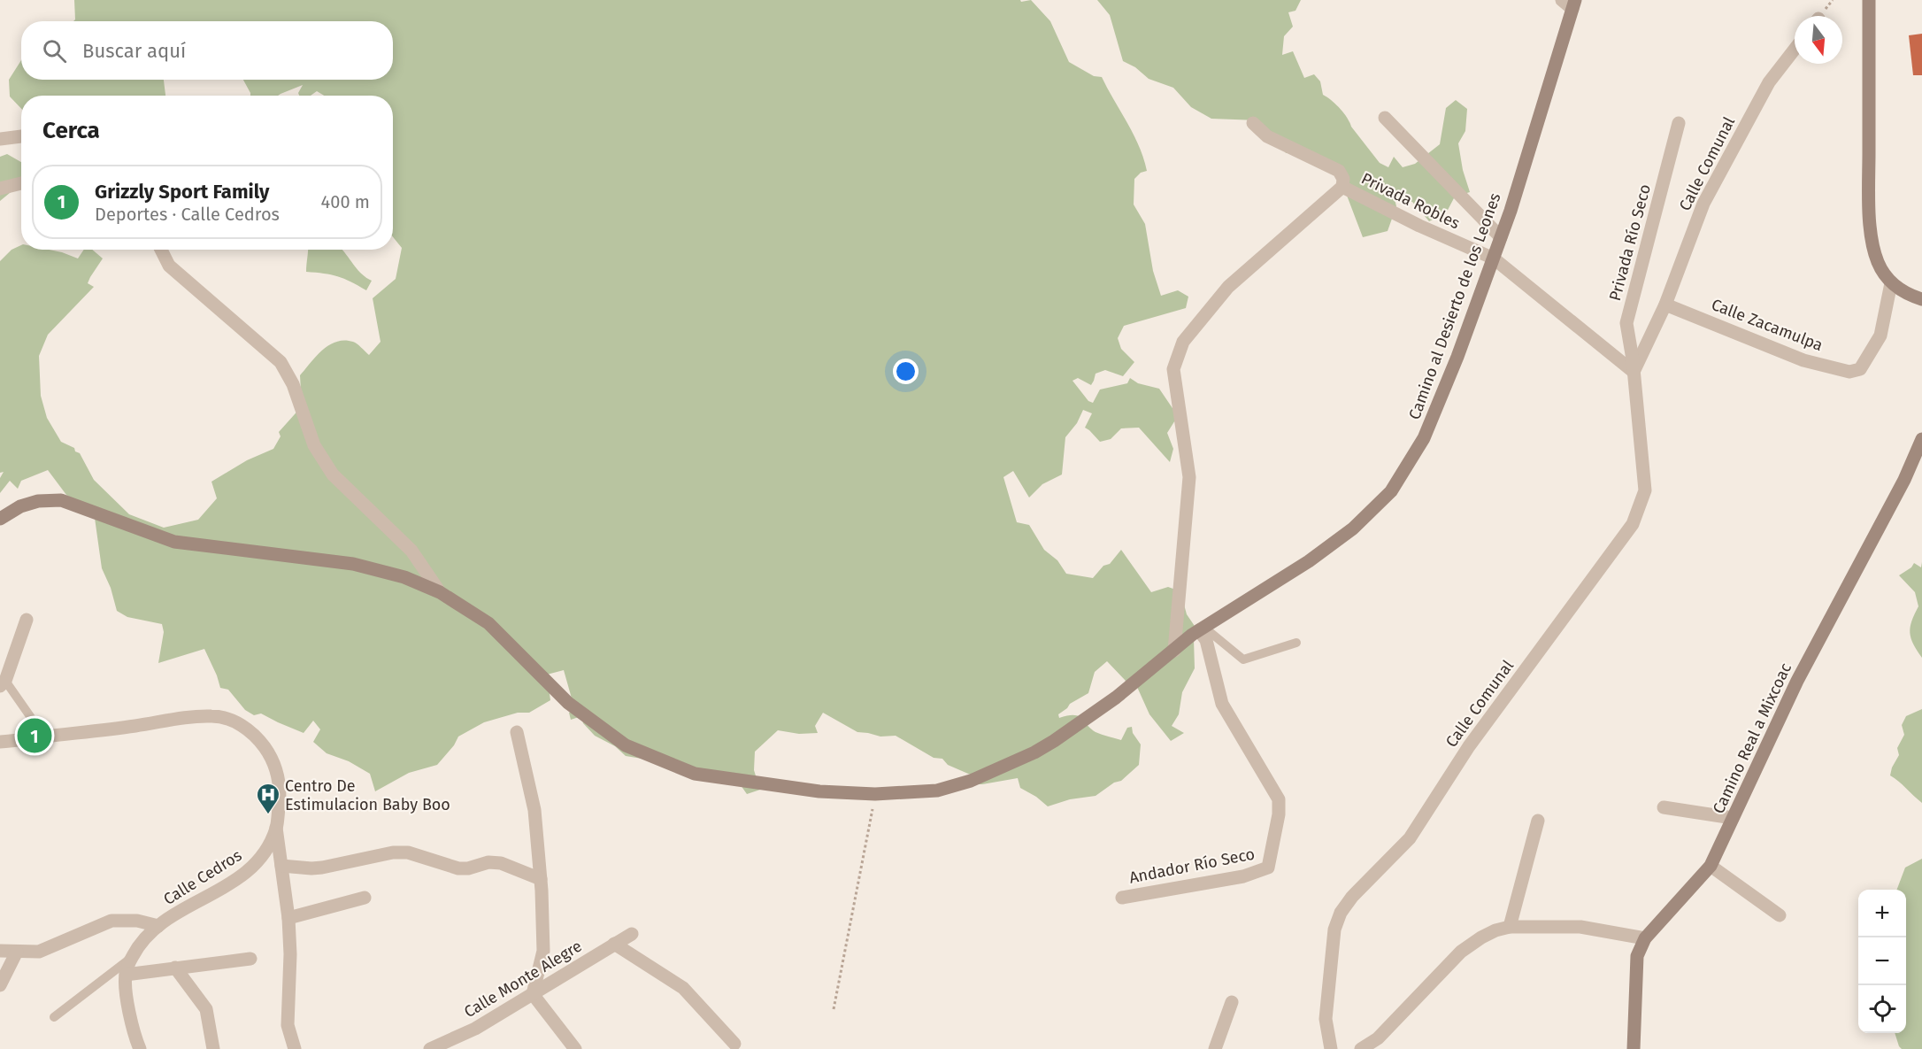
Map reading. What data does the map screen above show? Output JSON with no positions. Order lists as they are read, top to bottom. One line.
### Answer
{"streets":{"main road":["Camino al Desierto de los Leones","Camino Real a Mixcoac"],"street":["Calle Comunal","Privada Robles","Privada Río Seco","Calle Zacamulpa","Andador Río Seco","Calle Cedros","Calle Monte Alegre"]},"crossings":[["Calle Comunal","Privada Río Seco"],["Calle Comunal","Calle Zacamulpa"],["Privada Robles","Camino al Desierto de los Leones"],["Camino al Desierto de los Leones","Andador Río Seco"]],"places":{"hospital":["Centro De Estimulacion Baby Boo"]},"north":"bottom","page":{"search":"Buscar aquí","heading":"Cerca","list":[{"mark":"1","name":"Grizzly Sport Family","note":"Deportes · Calle Cedros","value":"400 m"}],"pins":"1","map_buttons":["+","−"]}}
